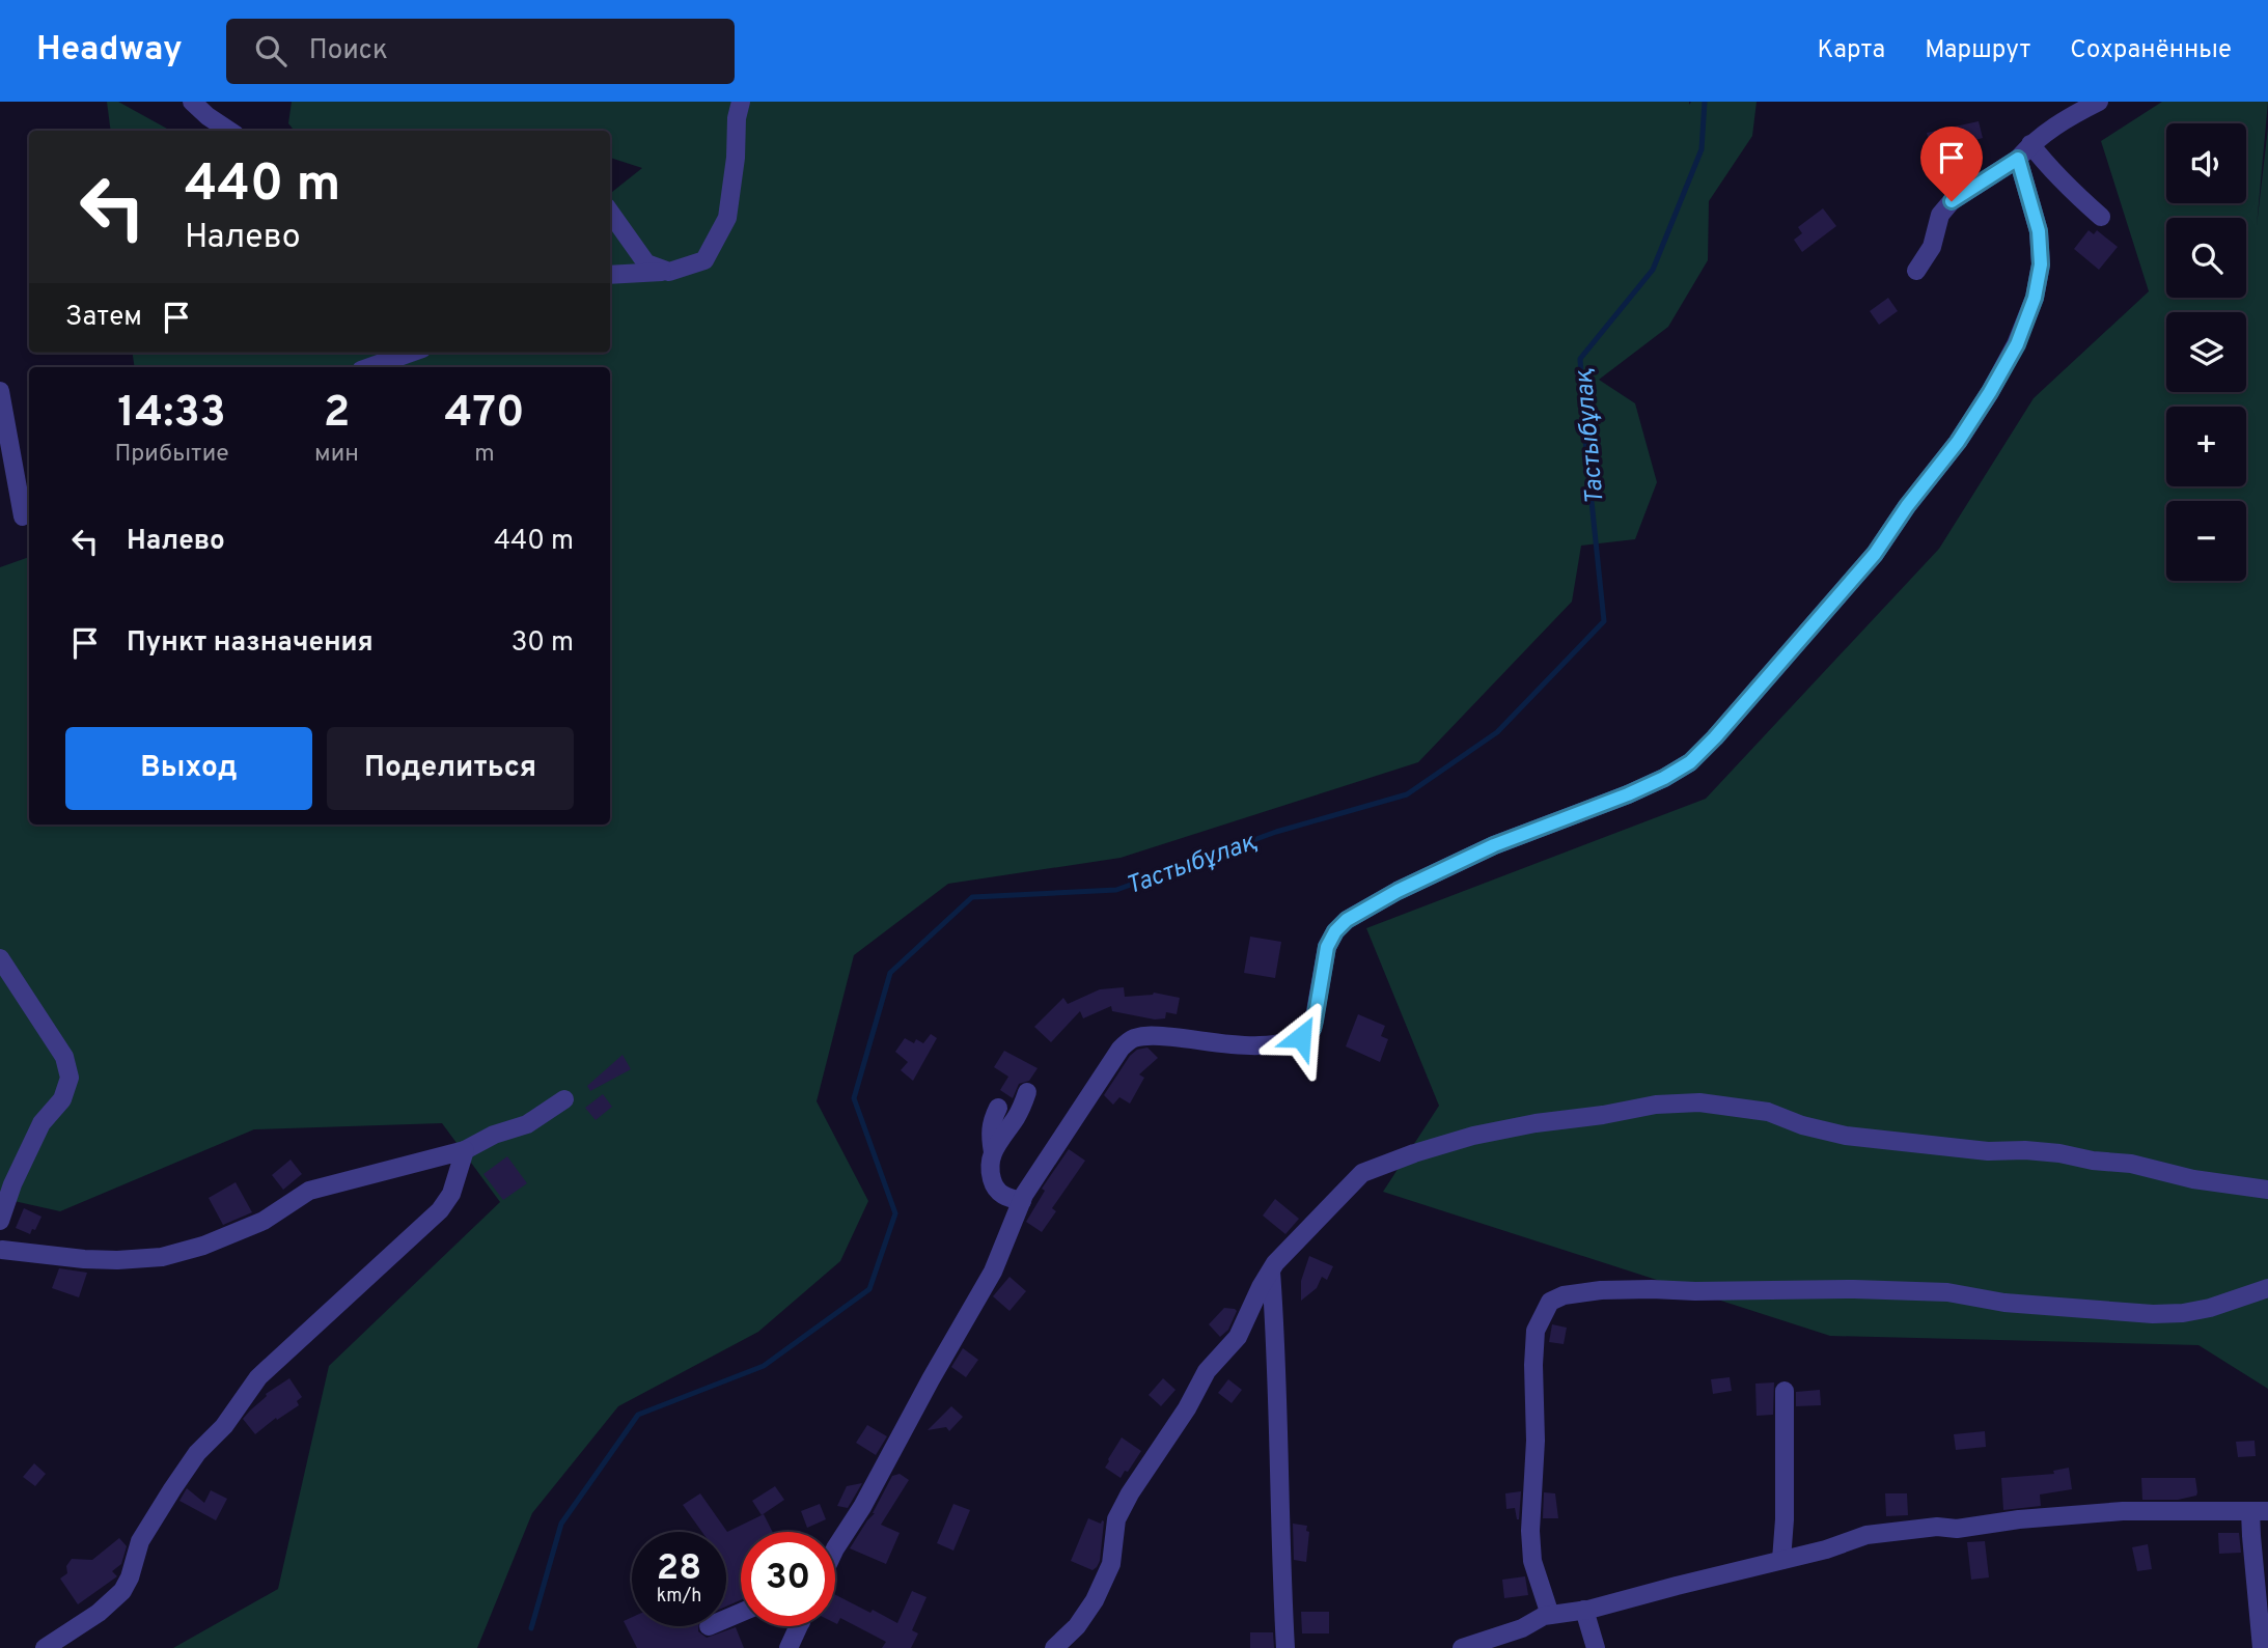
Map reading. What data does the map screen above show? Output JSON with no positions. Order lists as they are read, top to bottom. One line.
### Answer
{"water":["Тастыбұлақ"],"page":{"header":"Headway","search":"Поиск","nav":["Карта","Маршрут","Сохранённые"],"map_buttons":["+","−"],"turn":["440 m","Налево"],"then":"Затем","eta":["14:33","Прибытие","2","мин","470","m"],"list":[{"name":"Налево","value":"440 m"},{"name":"Пункт назначения","value":"30 m"}],"buttons":["Выход","Поделиться"],"speed":"28 km/h","limit":"30"}}
